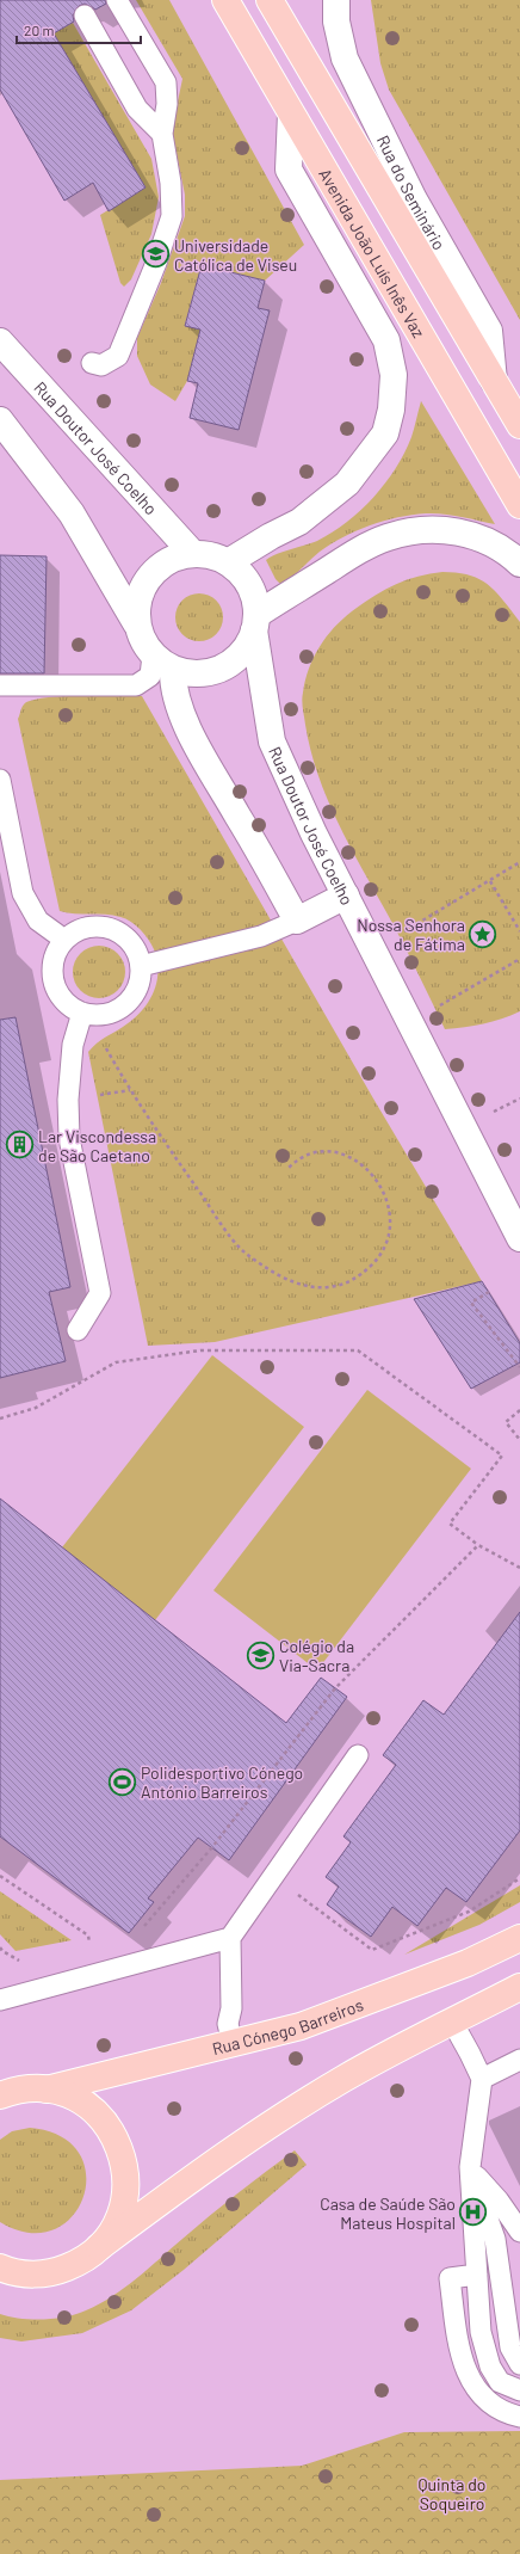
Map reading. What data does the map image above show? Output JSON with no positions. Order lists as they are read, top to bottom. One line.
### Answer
{"streets":{"main road":["Avenida João Luís Inês Vaz","Rua Cónego Barreiros"],"street":["Rua do Seminário","Rua Doutor José Coelho"]},"parks":["Quinta do Soqueiro"],"places":{"school or university":["Universidade Católica de Viseu","Colégio da Via-Sacra"],"place":["Nossa Senhora de Fátima"],"building":["Lar Viscondessa de São Caetano"],"sports":["Polidesportivo Cónego António Barreiros"],"hospital":["Casa de Saúde São Mateus Hospital"]},"scale_bar":"20 m"}
